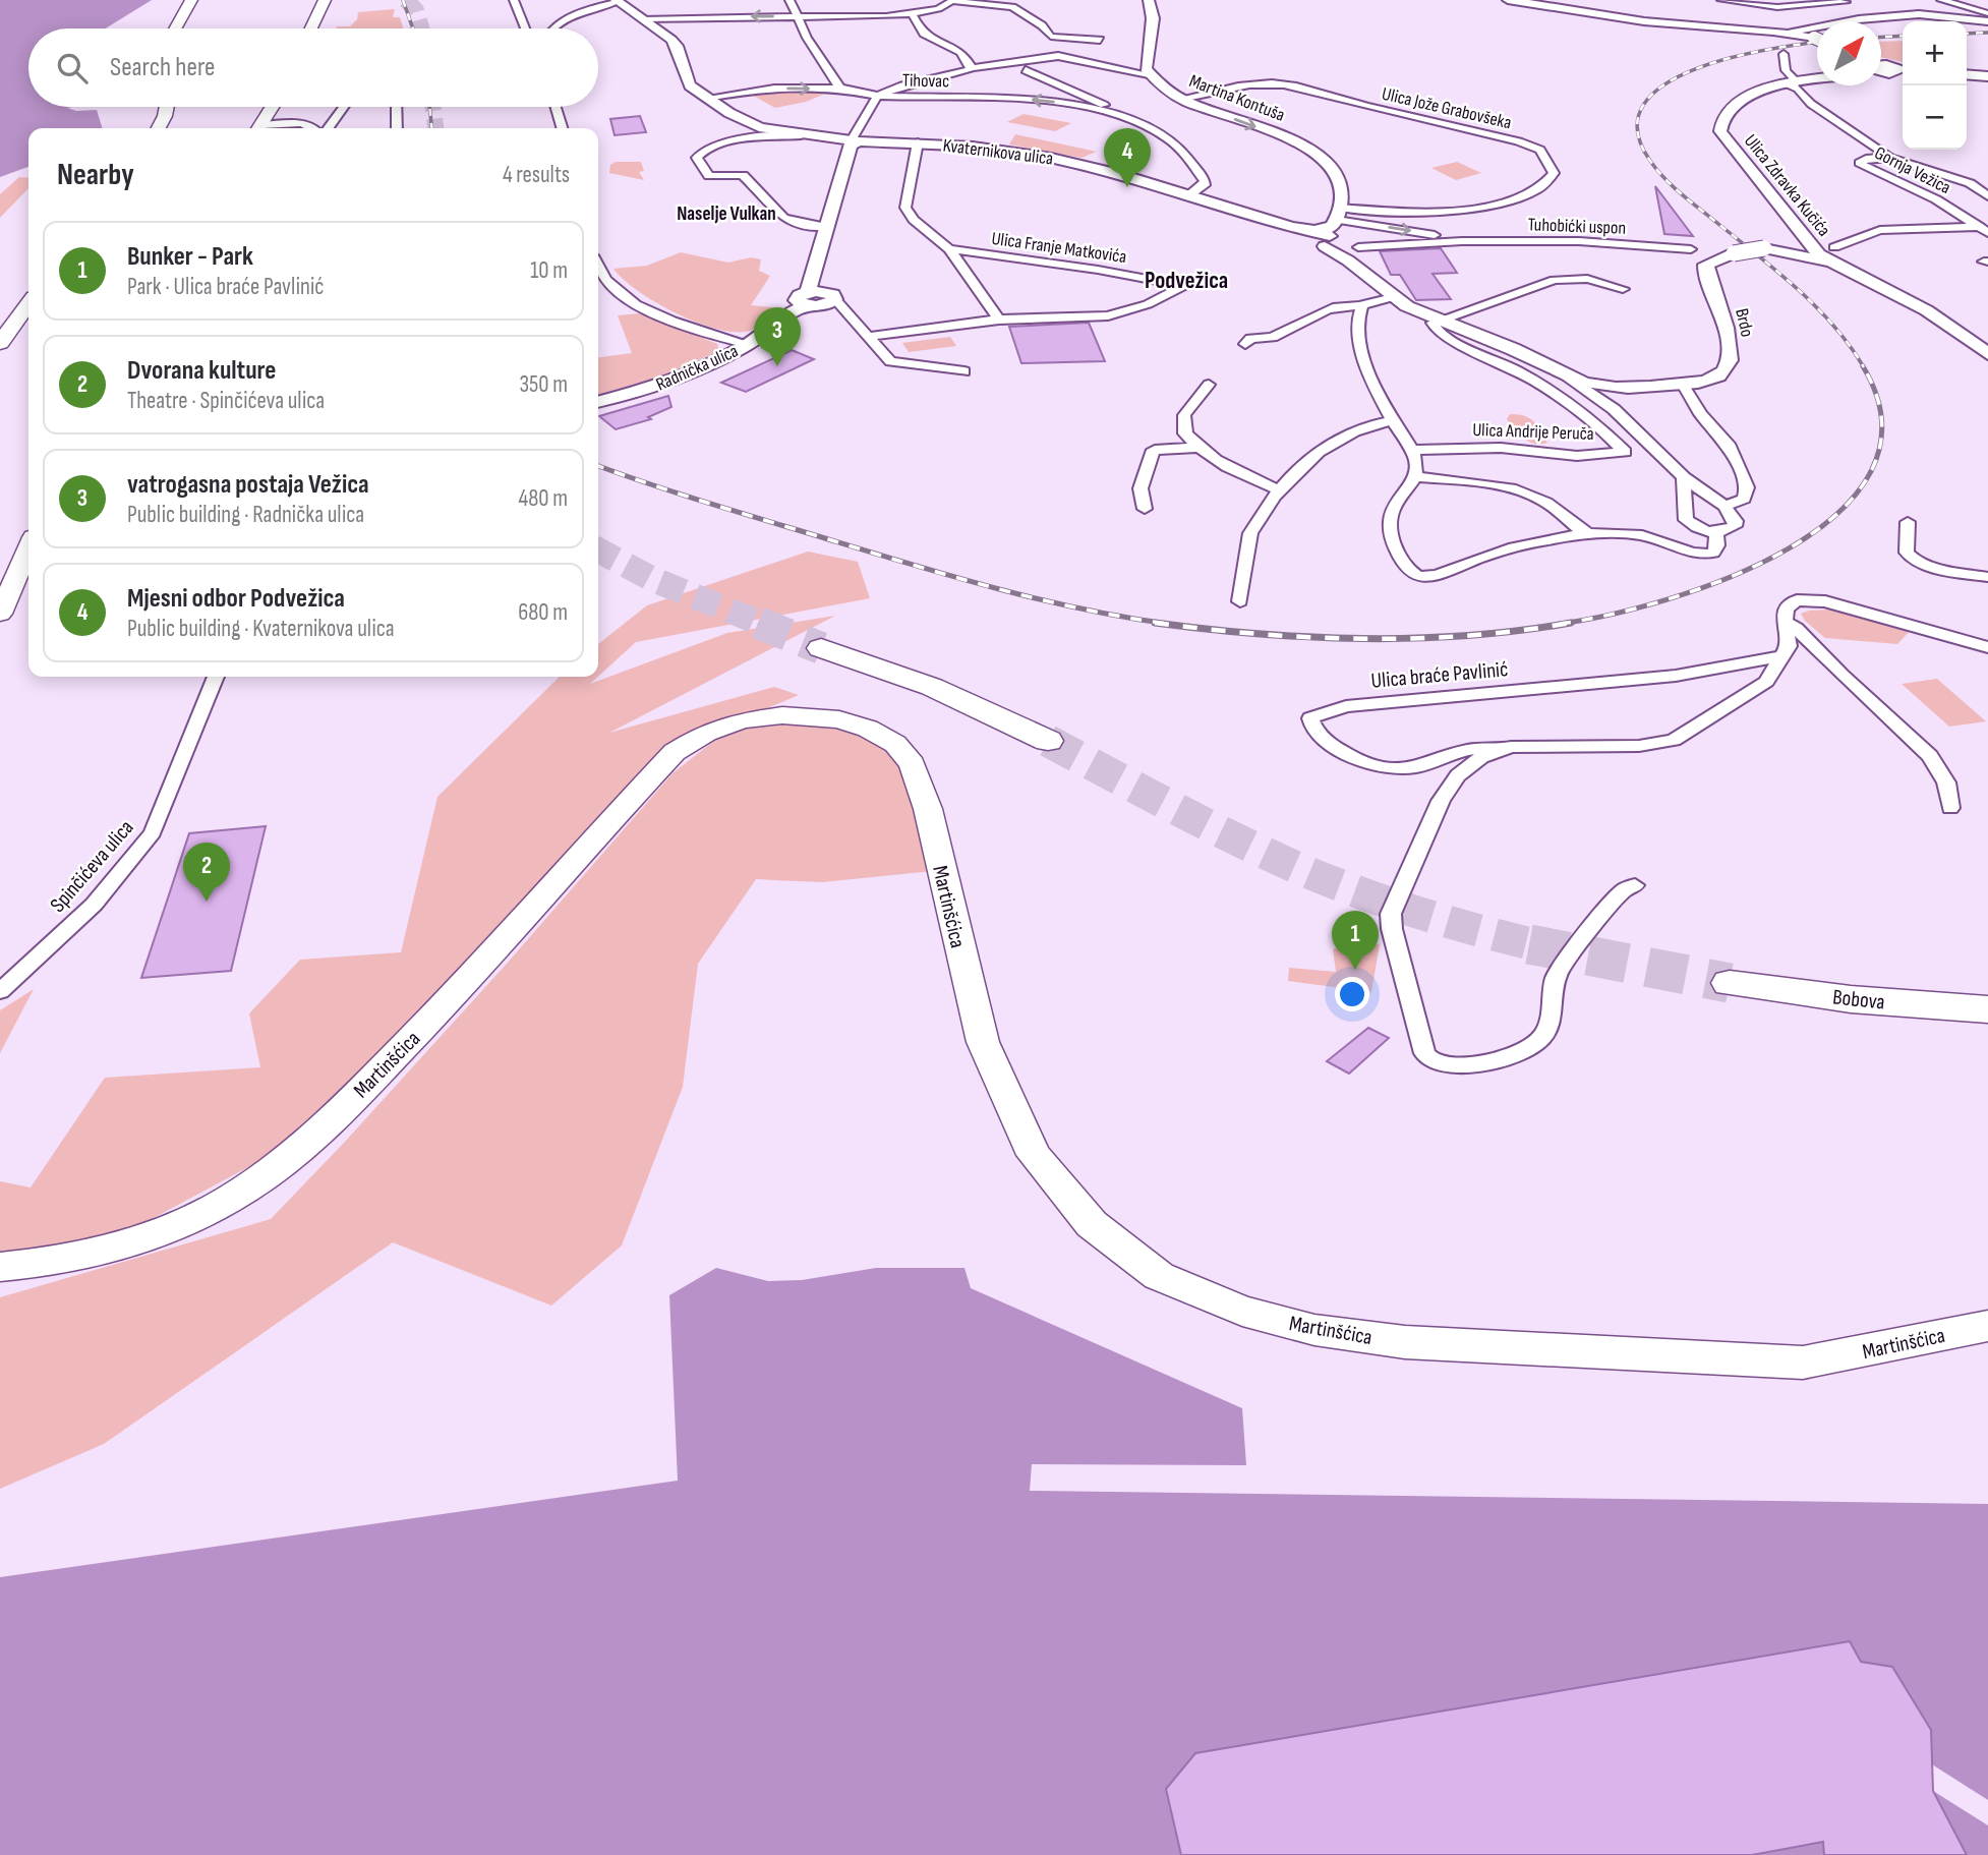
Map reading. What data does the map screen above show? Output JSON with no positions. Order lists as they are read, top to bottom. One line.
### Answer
{"streets":{"highway":["Bobova"],"main road":["Martina Kontuša","Kvaternikova ulica","Ulica Zdravka Kučića","Brdo","Radnička ulica","Martinšćica"],"street":["Tihovac","Ulica Jože Grabovšeka","Gornja Vežica","Tuhobićki uspon","Ulica Franje Matkovića","Ulica Andrije Peruča","Ulica braće Pavlinić","Spinčićeva ulica"]},"crossings":[["Martina Kontuša","Ulica Jože Grabovšeka"],["Martina Kontuša","Kvaternikova ulica"],["Martina Kontuša","Tuhobićki uspon"],["Ulica Jože Grabovšeka","Kvaternikova ulica"],["Ulica Jože Grabovšeka","Tuhobićki uspon"],["Kvaternikova ulica","Tuhobićki uspon"],["Kvaternikova ulica","Brdo"],["Kvaternikova ulica","Ulica Andrije Peruča"],["Gornja Vežica","Ulica Zdravka Kučića"],["Ulica Zdravka Kučića","Brdo"]],"one_way":["Martina Kontuša"],"districts":["Naselje Vulkan","Podvežica"],"north":"top right","page":{"map_buttons":["+","−"],"search":"Search here","pins":["4","3","2","1"],"heading":["Nearby","4 results"],"list":[{"mark":"1","name":"Bunker - Park","note":"Park · Ulica braće Pavlinić","value":"10 m"},{"mark":"2","name":"Dvorana kulture","note":"Theatre · Spinčićeva ulica","value":"350 m"},{"mark":"3","name":"vatrogasna postaja Vežica","note":"Public building · Radnička ulica","value":"480 m"},{"mark":"4","name":"Mjesni odbor Podvežica","note":"Public building · Kvaternikova ulica","value":"680 m"}]}}
